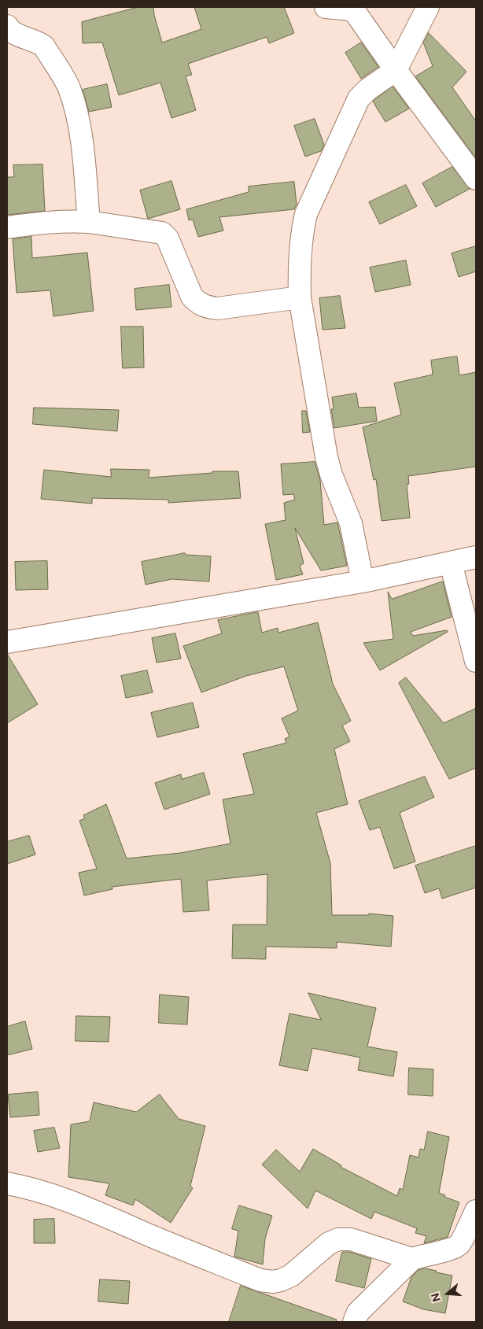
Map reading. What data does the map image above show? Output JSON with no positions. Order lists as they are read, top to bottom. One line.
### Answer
{"north":"left"}
